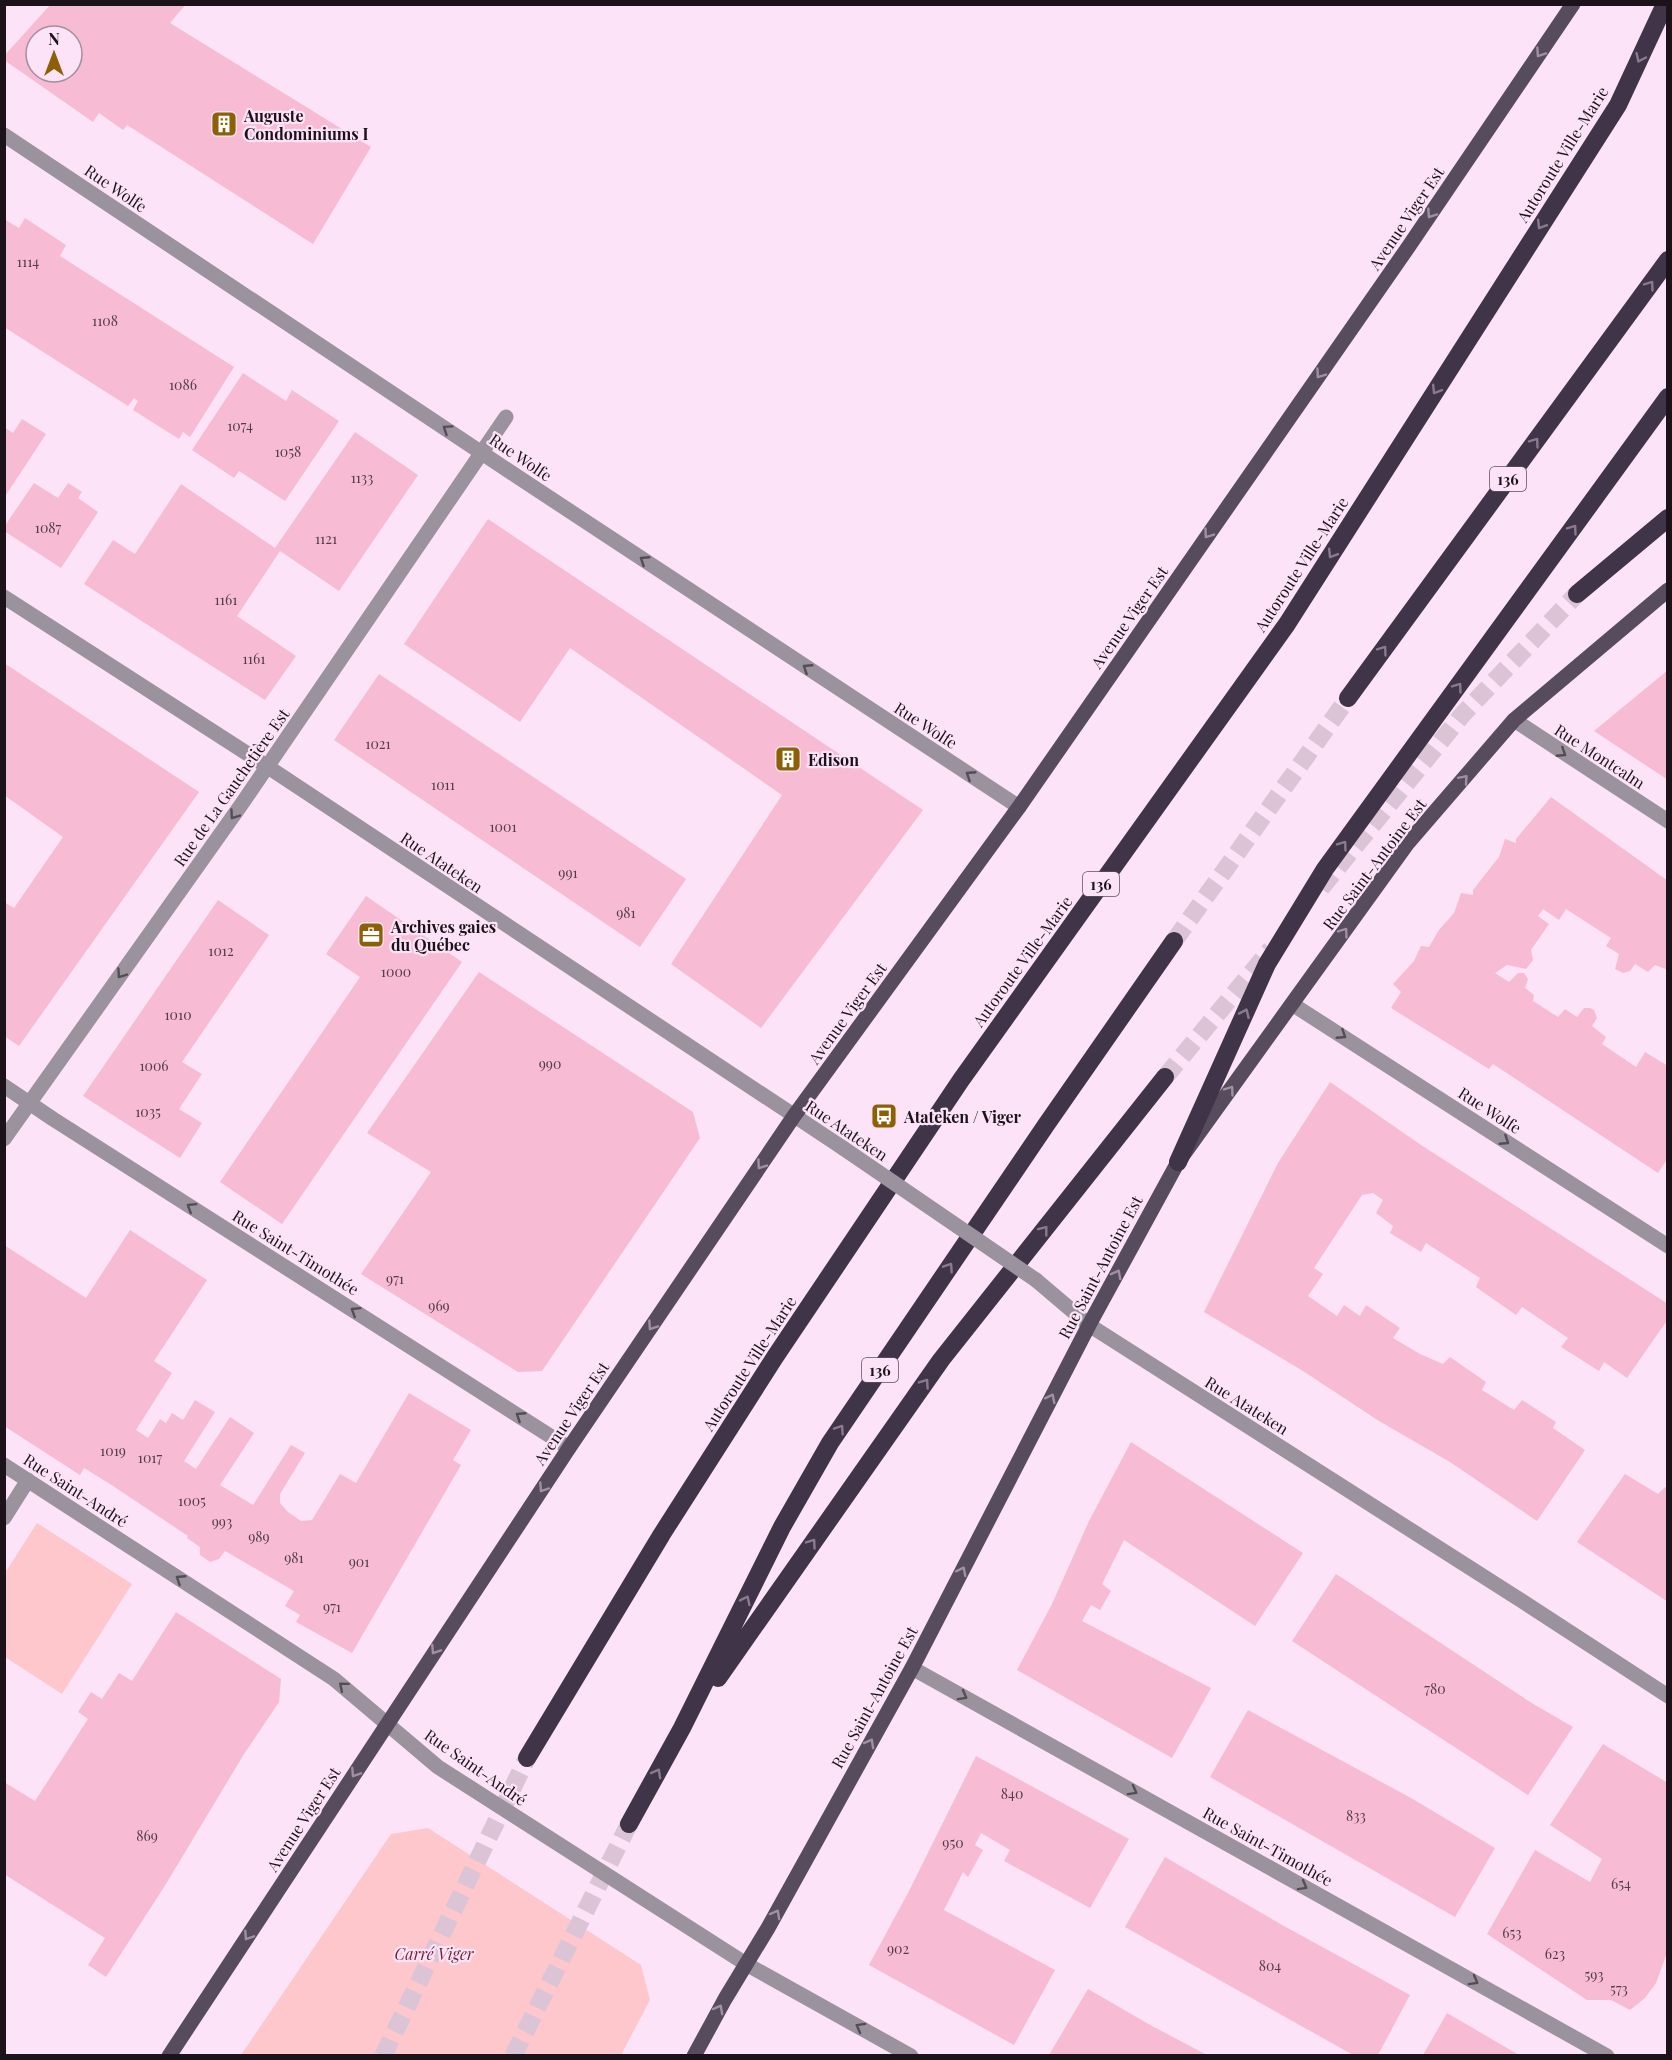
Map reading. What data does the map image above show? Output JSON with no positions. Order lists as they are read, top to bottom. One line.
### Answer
{"streets":{"highway":["Autoroute Ville-Marie","136"],"main road":["Avenue Viger Est","Rue Saint-Antoine Est"],"street":["Rue Wolfe","Rue Montcalm","Rue de La Gauchetière Est","Rue Atateken","Rue Saint-Timothée","Rue Saint-André"]},"crossings":[["Rue Wolfe","Avenue Viger Est"],["Rue Wolfe","Rue de La Gauchetière Est"],["Rue Wolfe","Rue Saint-Antoine Est"],["Avenue Viger Est","Rue Atateken"],["Avenue Viger Est","Rue Saint-Timothée"],["Avenue Viger Est","Rue Saint-André"],["Rue Montcalm","Rue Saint-Antoine Est"],["Rue de La Gauchetière Est","Rue Atateken"],["Rue de La Gauchetière Est","Rue Saint-Timothée"],["Rue Atateken","Rue Saint-Antoine Est"],["Rue Saint-Antoine Est","Rue Saint-Timothée"],["Rue Saint-Antoine Est","Rue Saint-André"]],"one_way":["Avenue Viger Est","Rue Montcalm","Rue de La Gauchetière Est","Rue Saint-Antoine Est","Rue Saint-André"],"parks":["Carré Viger"],"places":{"building":["Auguste Condominiums I","Edison"],"office":["Archives gaies du Québec"],"bus stop":["Atateken / Viger"]},"house_numbers":["1114","1108","1086","1074","1058","1133","1087","1121","1161","1161","1021","1011","1001","991","981","1012","1000","1010","990","1006","1035","971","969","1019","1017","1005","993","989","981","901","971","780","840","833","869","950","654","653","902","623","804","593","573"],"north":"top"}
